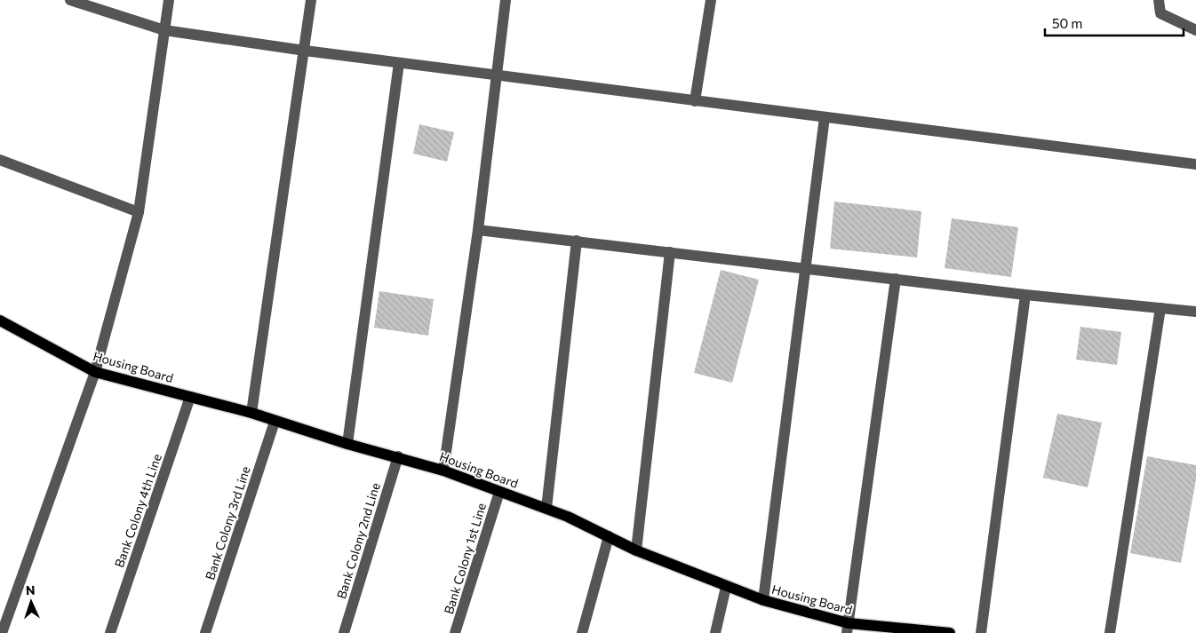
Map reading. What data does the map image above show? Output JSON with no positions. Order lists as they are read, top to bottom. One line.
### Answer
{"streets":{"main road":["Housing Board"],"street":["Bank Colony 4th Line","Bank Colony 3rd Line","Bank Colony 2nd Line","Bank Colony 1st Line"]},"crossings":[["Housing Board","Bank Colony 4th Line"],["Housing Board","Bank Colony 3rd Line"],["Housing Board","Bank Colony 2nd Line"],["Housing Board","Bank Colony 1st Line"]],"scale_bar":"50 m","north":"top"}
